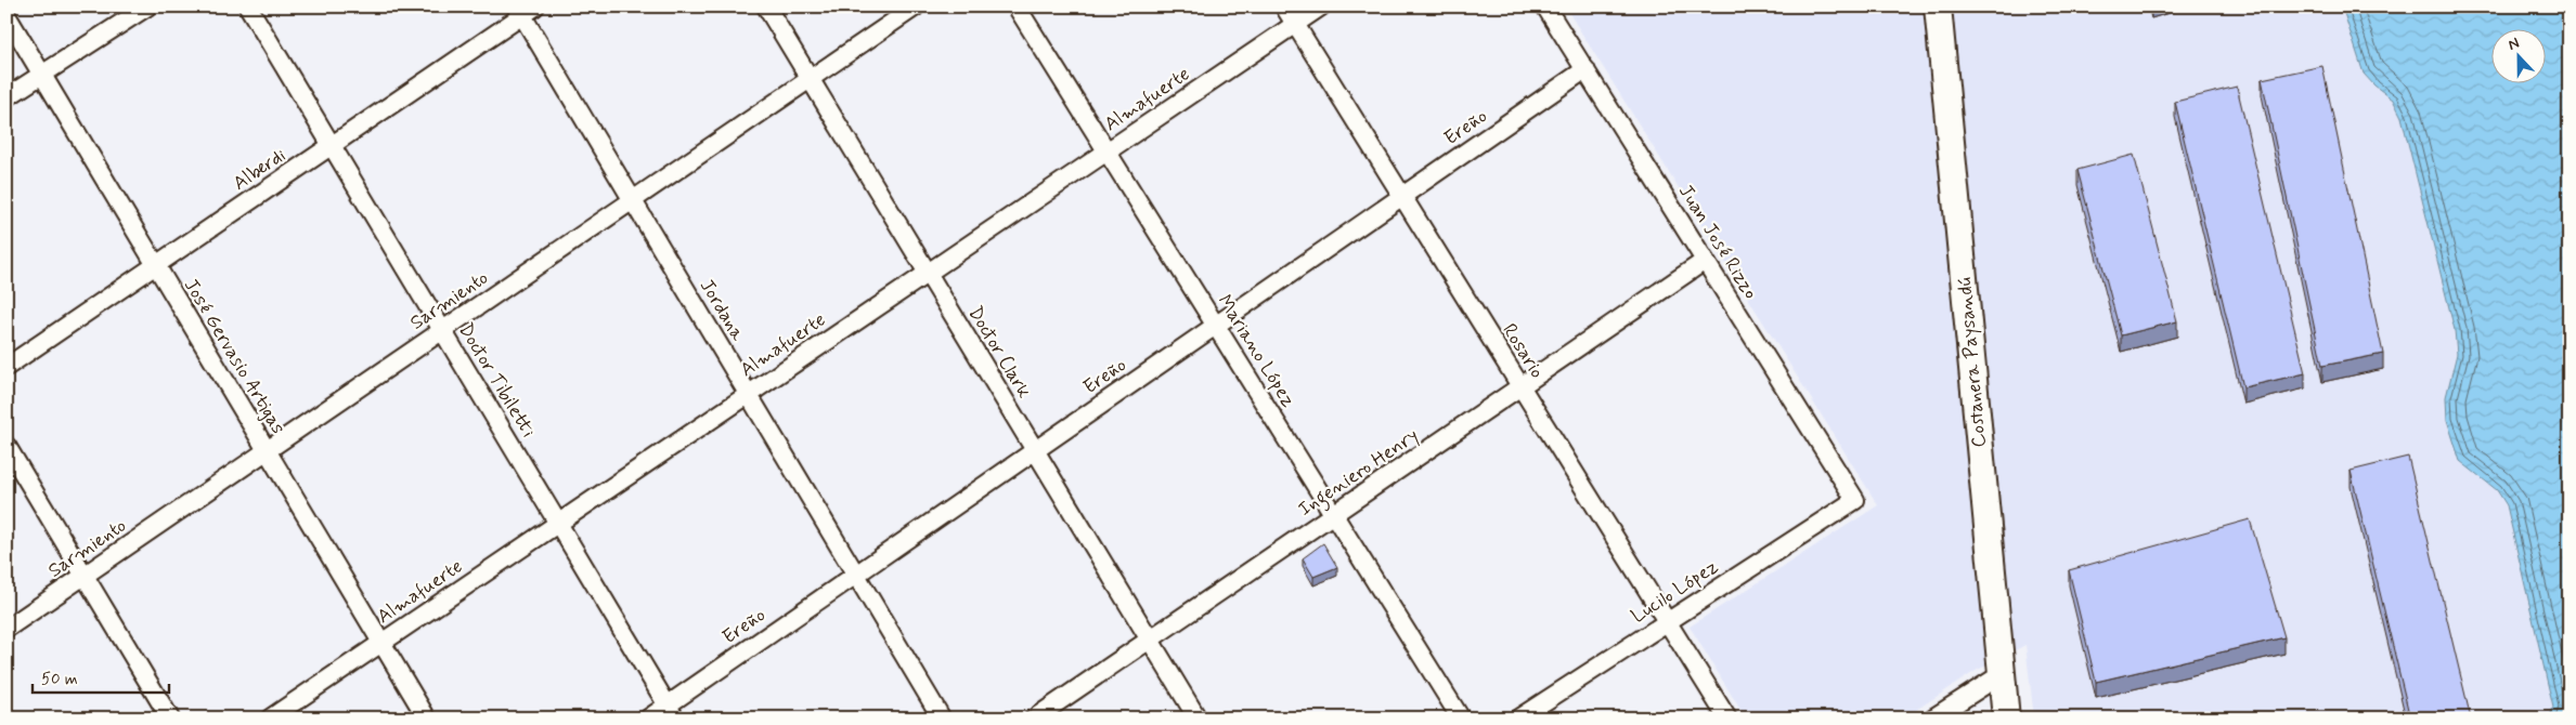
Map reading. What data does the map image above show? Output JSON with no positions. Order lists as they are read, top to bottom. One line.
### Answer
{"streets":{"main road":["Costanera Paysandú"],"street":["Almafuerte","Ereño","Alberdi","Juan José Rizzo","Sarmiento","Jordana","Mariano López","Rosario","Doctor Clark","José Gervasio Artigas","Doctor Tibiletti","Ingeniero Henry","Lucilo López"]},"crossings":[["Almafuerte","Jordana"],["Almafuerte","Mariano López"],["Almafuerte","Rosario"],["Almafuerte","Doctor Clark"],["Almafuerte","José Gervasio Artigas"],["Almafuerte","Doctor Tibiletti"],["Ereño","Juan José Rizzo"],["Ereño","Jordana"],["Ereño","Mariano López"],["Ereño","Rosario"],["Ereño","Doctor Clark"],["Ereño","Doctor Tibiletti"],["Alberdi","Jordana"],["Alberdi","José Gervasio Artigas"],["Alberdi","Doctor Tibiletti"],["Juan José Rizzo","Ingeniero Henry"],["Juan José Rizzo","Lucilo López"],["Sarmiento","Jordana"],["Sarmiento","Doctor Clark"],["Sarmiento","José Gervasio Artigas"],["Sarmiento","Doctor Tibiletti"],["Mariano López","Ingeniero Henry"],["Rosario","Ingeniero Henry"],["Rosario","Lucilo López"],["Doctor Clark","Ingeniero Henry"]],"scale_bar":"50 m","north":"top"}
